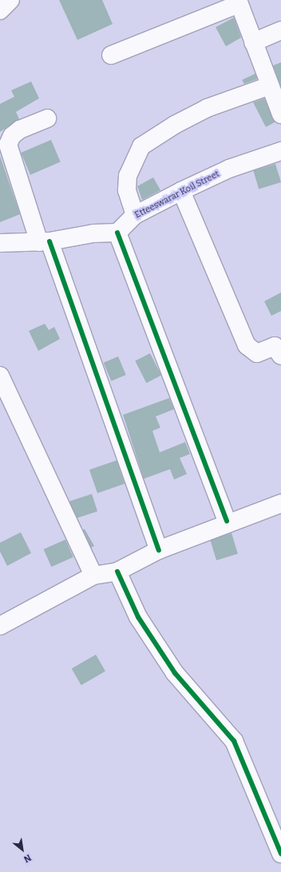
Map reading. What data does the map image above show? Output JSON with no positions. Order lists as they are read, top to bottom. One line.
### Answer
{"streets":{"street":["Etteeswarar Koil Street"]},"north":"bottom right"}
